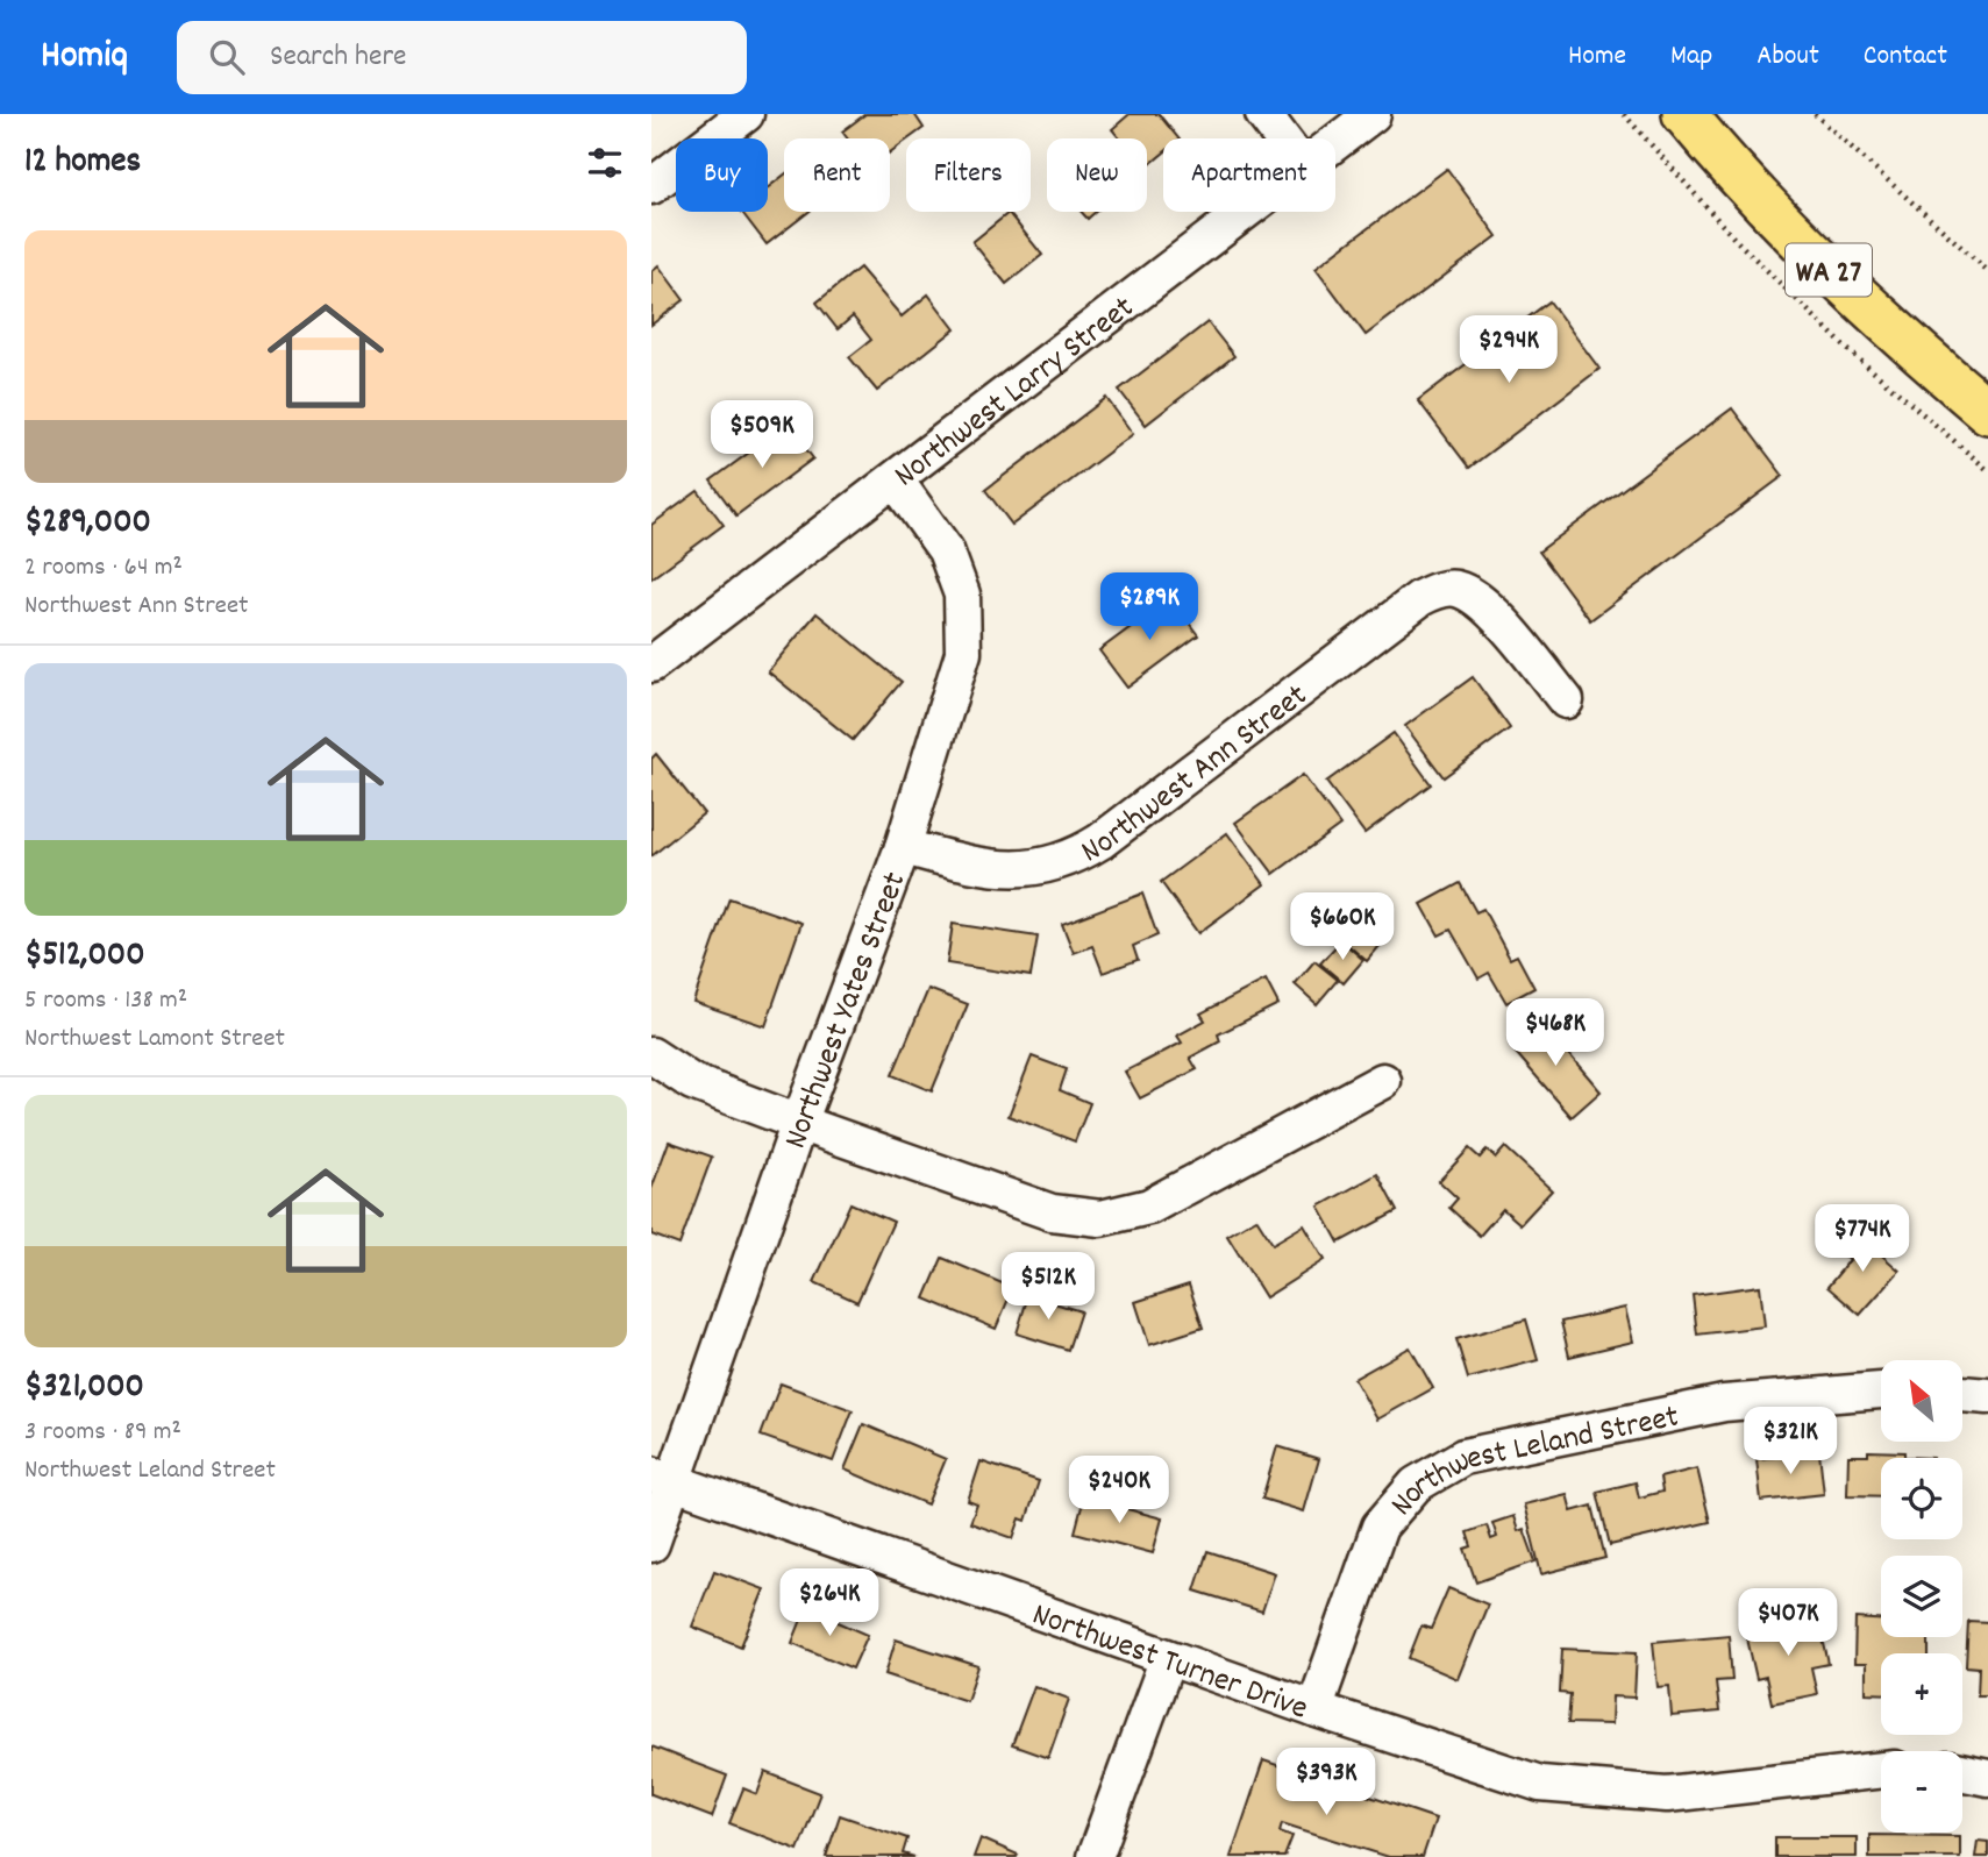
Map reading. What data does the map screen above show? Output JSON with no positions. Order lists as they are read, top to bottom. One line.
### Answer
{"streets":{"main road":["WA 27"],"street":["Northwest Larry Street","Northwest Ann Street","Northwest Yates Street","Northwest Leland Street","Northwest Turner Drive"]},"crossings":[["Northwest Larry Street","Northwest Yates Street"],["Northwest Ann Street","Northwest Yates Street"],["Northwest Yates Street","Northwest Turner Drive"],["Northwest Leland Street","Northwest Turner Drive"]],"north":"top left","page":{"header":"Homiq","search":"Search here","nav":["Home","Map","About","Contact"],"heading":"12 homes","chip":["Buy","Rent","Filters","New","Apartment"],"list":[{"name":"$289,000","note":"2 rooms · 64 m² · Northwest Ann Street"},{"name":"$512,000","note":"5 rooms · 138 m² · Northwest Lamont Street"},{"name":"$321,000","note":"3 rooms · 89 m² · Northwest Leland Street"}],"price":["$294K","$509K","$289K","$660K","$468K","$774K","$512K","$321K","$240K","$264K","$407K","$393K"],"map_buttons":["+","−"]}}
